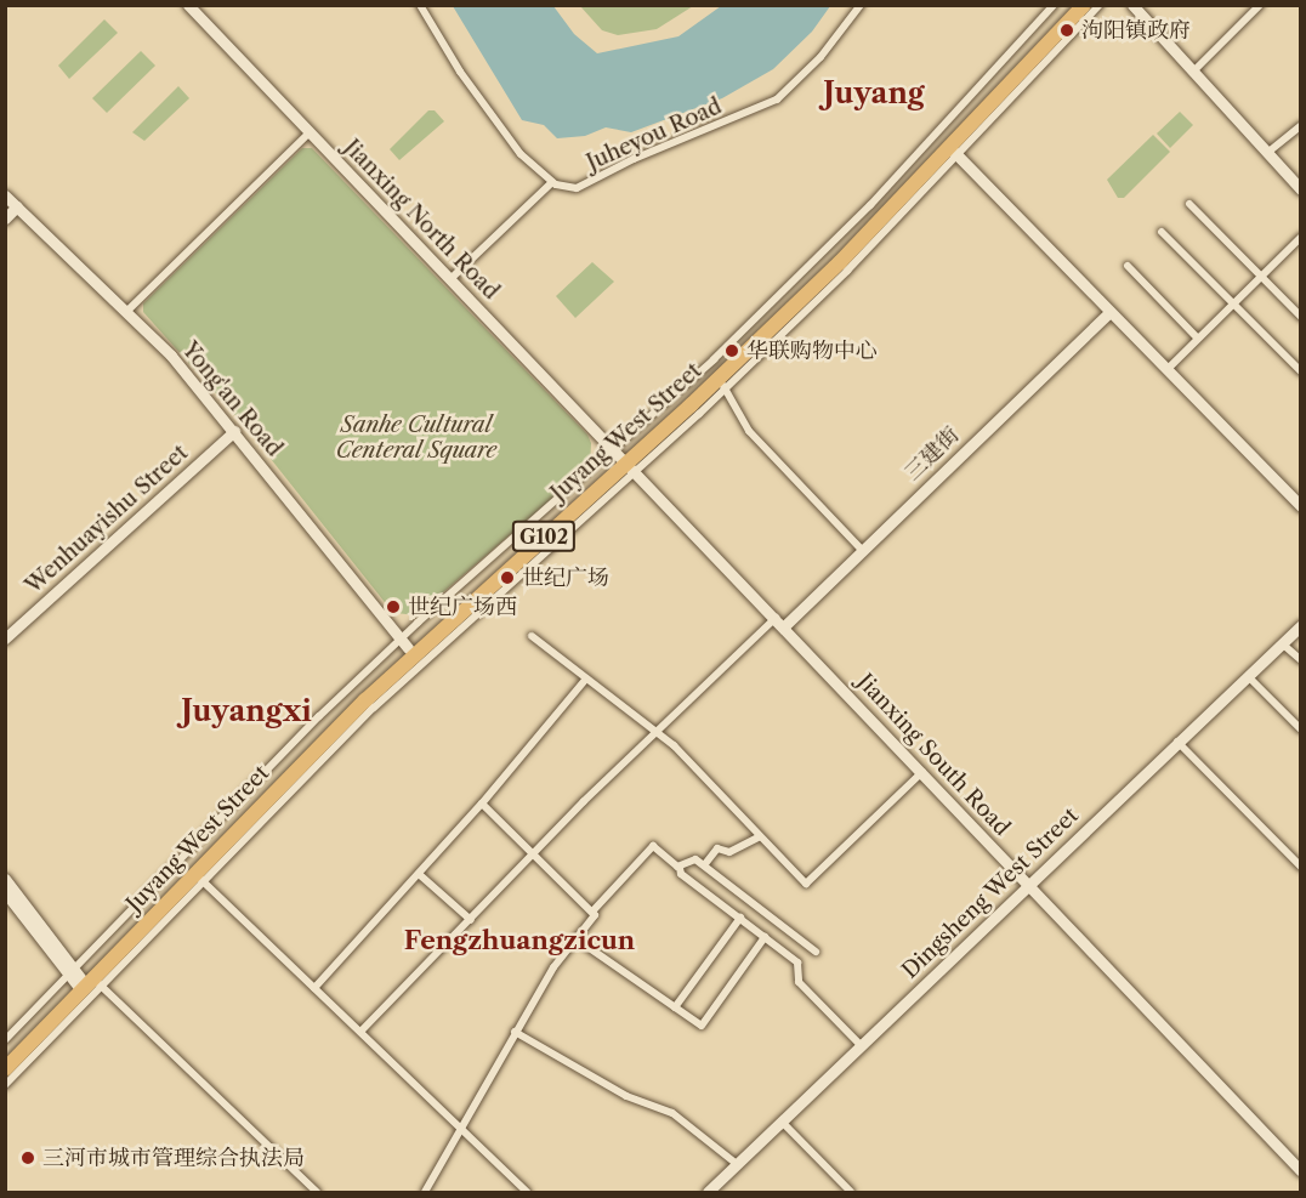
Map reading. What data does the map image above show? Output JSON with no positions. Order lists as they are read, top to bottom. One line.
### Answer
{"streets":{"highway":["Juyang West Street","G102"],"street":["Juheyou Road","Jianxing North Road","Yong'an Road","三建街","Wenhuayishu Street","Jianxing South Road","Dingsheng West Street"]},"crossings":[["Jianxing North Road","Juyang West Street"],["Jianxing North Road","Jianxing South Road"],["Yong'an Road","Juyang West Street"],["Yong'an Road","Wenhuayishu Street"],["Juyang West Street","Jianxing South Road"],["三建街","Jianxing South Road"],["Jianxing South Road","Dingsheng West Street"]],"districts":["Juyang","Juyangxi","Fengzhuangzicun"],"parks":["Sanhe Cultural Centeral Square"],"places":["泃阳镇政府","华联购物中心","世纪广场","世纪广场西","三河市城市管理综合执法局"]}
